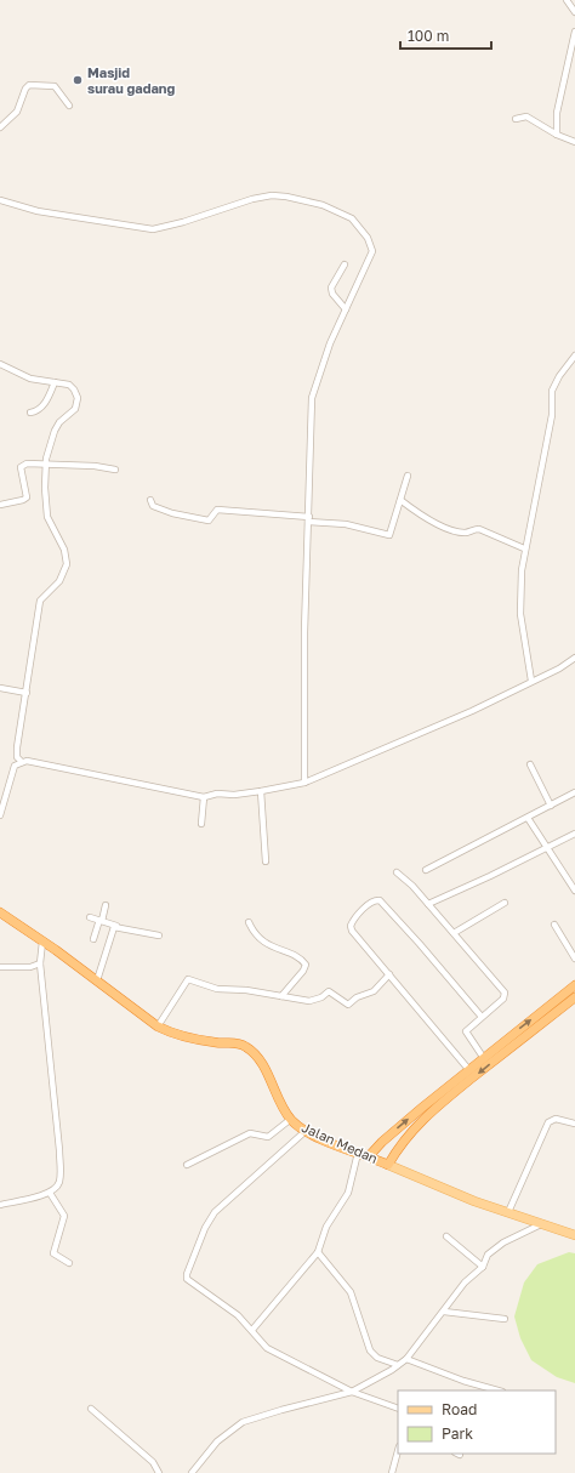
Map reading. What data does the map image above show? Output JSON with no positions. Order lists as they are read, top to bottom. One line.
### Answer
{"streets":{"highway":["Jalan Medan"]},"places":["Masjid surau gadang"],"legend":["Road","Park"],"scale_bar":"100 m"}
